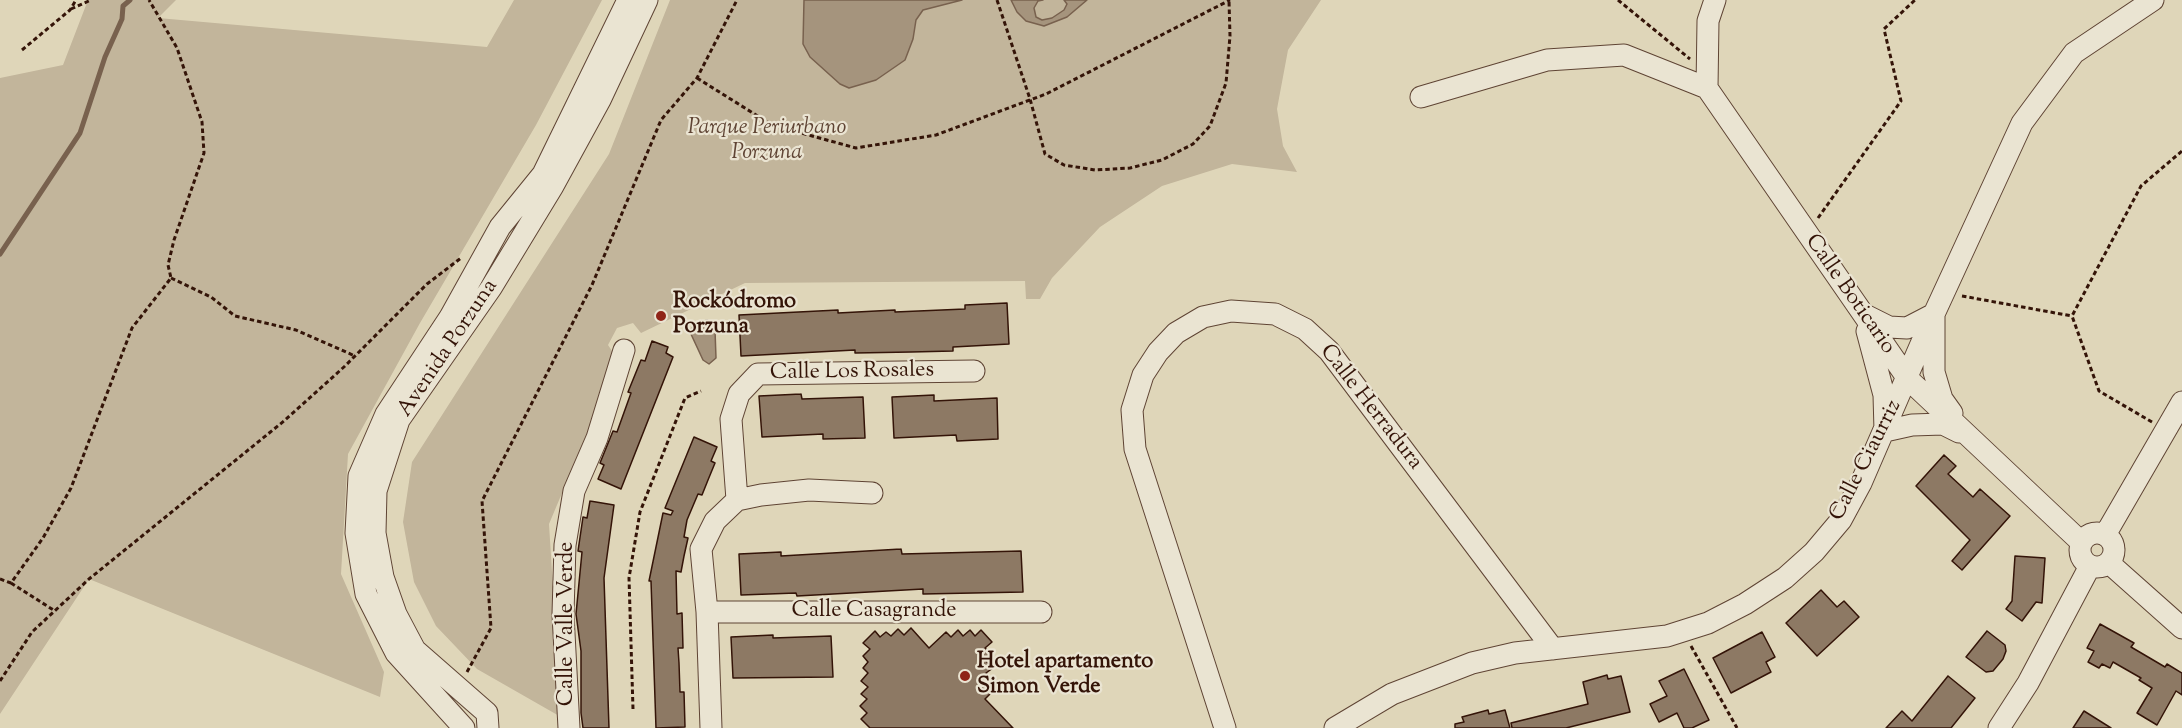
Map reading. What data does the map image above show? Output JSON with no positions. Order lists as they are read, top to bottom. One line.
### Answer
{"streets":{"street":["Calle Boticario","Avenida Porzuna","Calle Los Rosales","Calle Herradura","Calle Ciaurriz","Calle Casagrande","Calle Valle Verde"]},"crossings":[["Calle Boticario","Calle Ciaurriz"],["Calle Herradura","Calle Ciaurriz"]],"parks":["Parque Periurbano Porzuna"],"places":["Rockódromo Porzuna","Hotel apartamento Simon Verde"]}
